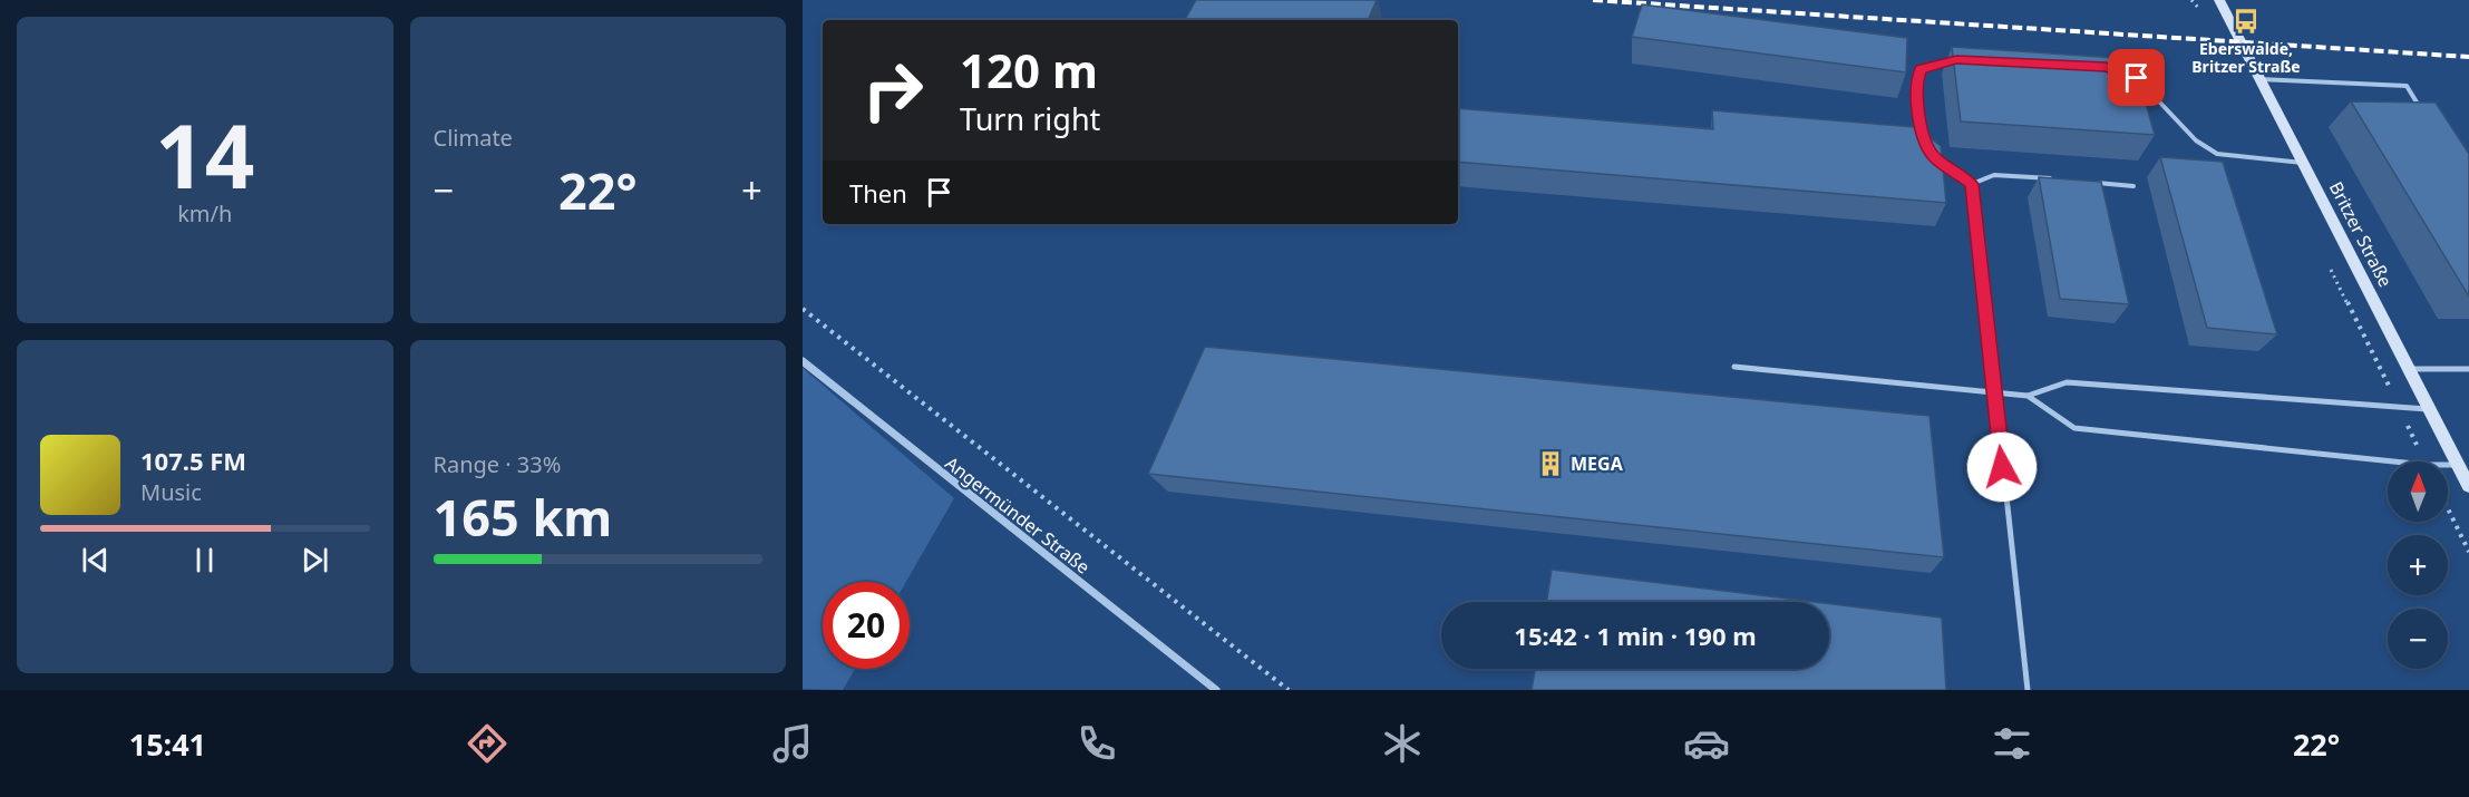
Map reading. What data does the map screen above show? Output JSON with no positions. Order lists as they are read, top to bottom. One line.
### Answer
{"streets":{"main road":["Britzer Straße"],"street":["Angermünder Straße"]},"places":{"bus stop":["Eberswalde, Britzer Straße"],"building":["MEGA"]},"north":"top","page":{"tile":[["14","km/h"],"Climate",["Range · 33%","165 km"]],"turn":["120 m","Turn right"],"then":"Then","heat":["−","22°","+"],"song":["107.5 FM","Music"],"map_buttons":["+","−"],"limit":"20","trip":"15:42 · 1 min · 190 m","tabs":["15:41","22°"]}}
